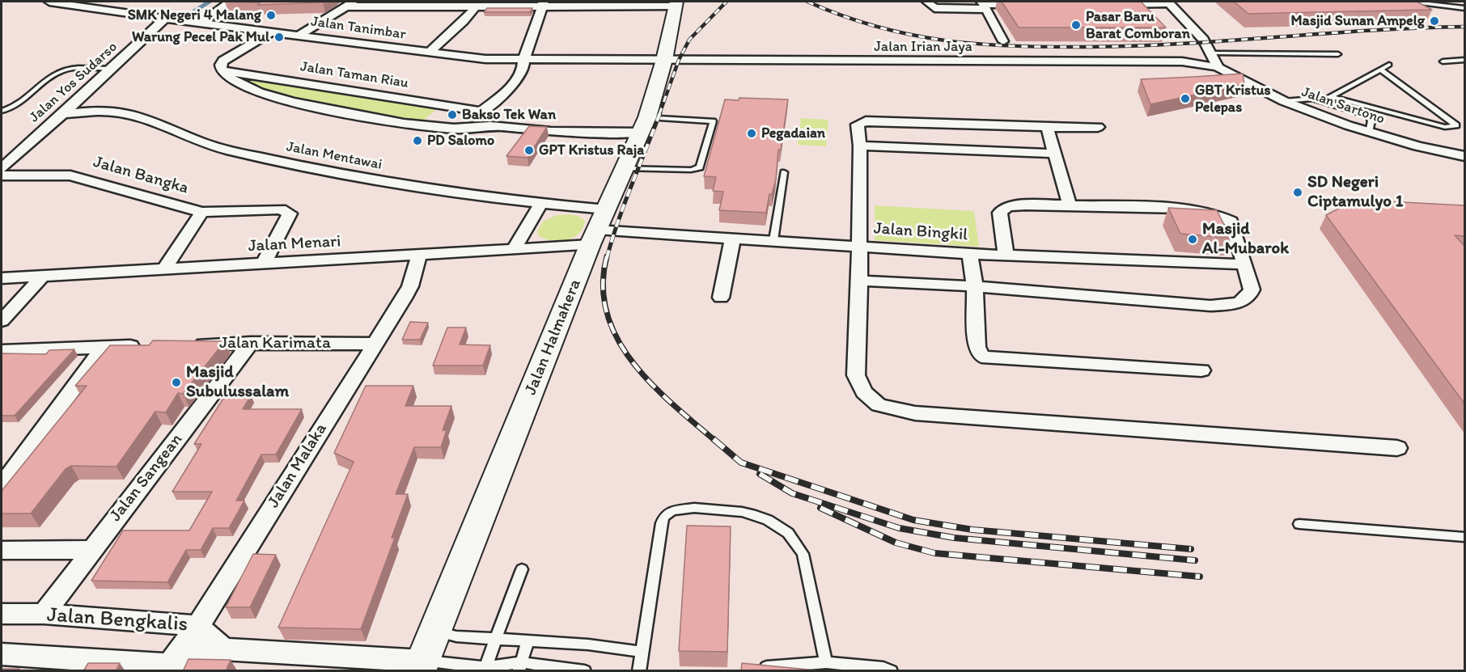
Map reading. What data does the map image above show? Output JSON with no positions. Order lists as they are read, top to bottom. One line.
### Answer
{"streets":{"street":["Jalan Tanimbar","Jalan Irian Jaya","Jalan Taman Riau","Jalan Yos Sudarso","Jalan Sartono","Jalan Mentawai","Jalan Bangka","Jalan Bingkil","Jalan Menari","Jalan Halmahera","Jalan Karimata","Jalan Malaka","Jalan Sangean","Jalan Bengkalis"]},"crossings":[["Jalan Tanimbar","Jalan Irian Jaya"],["Jalan Tanimbar","Jalan Yos Sudarso"],["Jalan Tanimbar","Jalan Halmahera"],["Jalan Irian Jaya","Jalan Sartono"],["Jalan Irian Jaya","Jalan Halmahera"],["Jalan Yos Sudarso","Jalan Mentawai"],["Jalan Mentawai","Jalan Bingkil"],["Jalan Mentawai","Jalan Menari"],["Jalan Mentawai","Jalan Halmahera"],["Jalan Bangka","Jalan Menari"],["Jalan Bingkil","Jalan Menari"],["Jalan Bingkil","Jalan Halmahera"],["Jalan Menari","Jalan Halmahera"],["Jalan Menari","Jalan Malaka"],["Jalan Halmahera","Jalan Bengkalis"],["Jalan Karimata","Jalan Malaka"],["Jalan Karimata","Jalan Sangean"],["Jalan Malaka","Jalan Bengkalis"],["Jalan Sangean","Jalan Bengkalis"]],"places":["SMK Negeri 4 Malang","Masjid Sunan Ampelg","Pasar Baru Barat Comboran","Warung Pecel Pak Mul","GBT Kristus Pelepas","Bakso Tek Wan","Pegadaian","PD Salomo","GPT Kristus Raja","SD Negeri Ciptamulyo 1","Masjid Al-Mubarok","Masjid Subulussalam"]}
